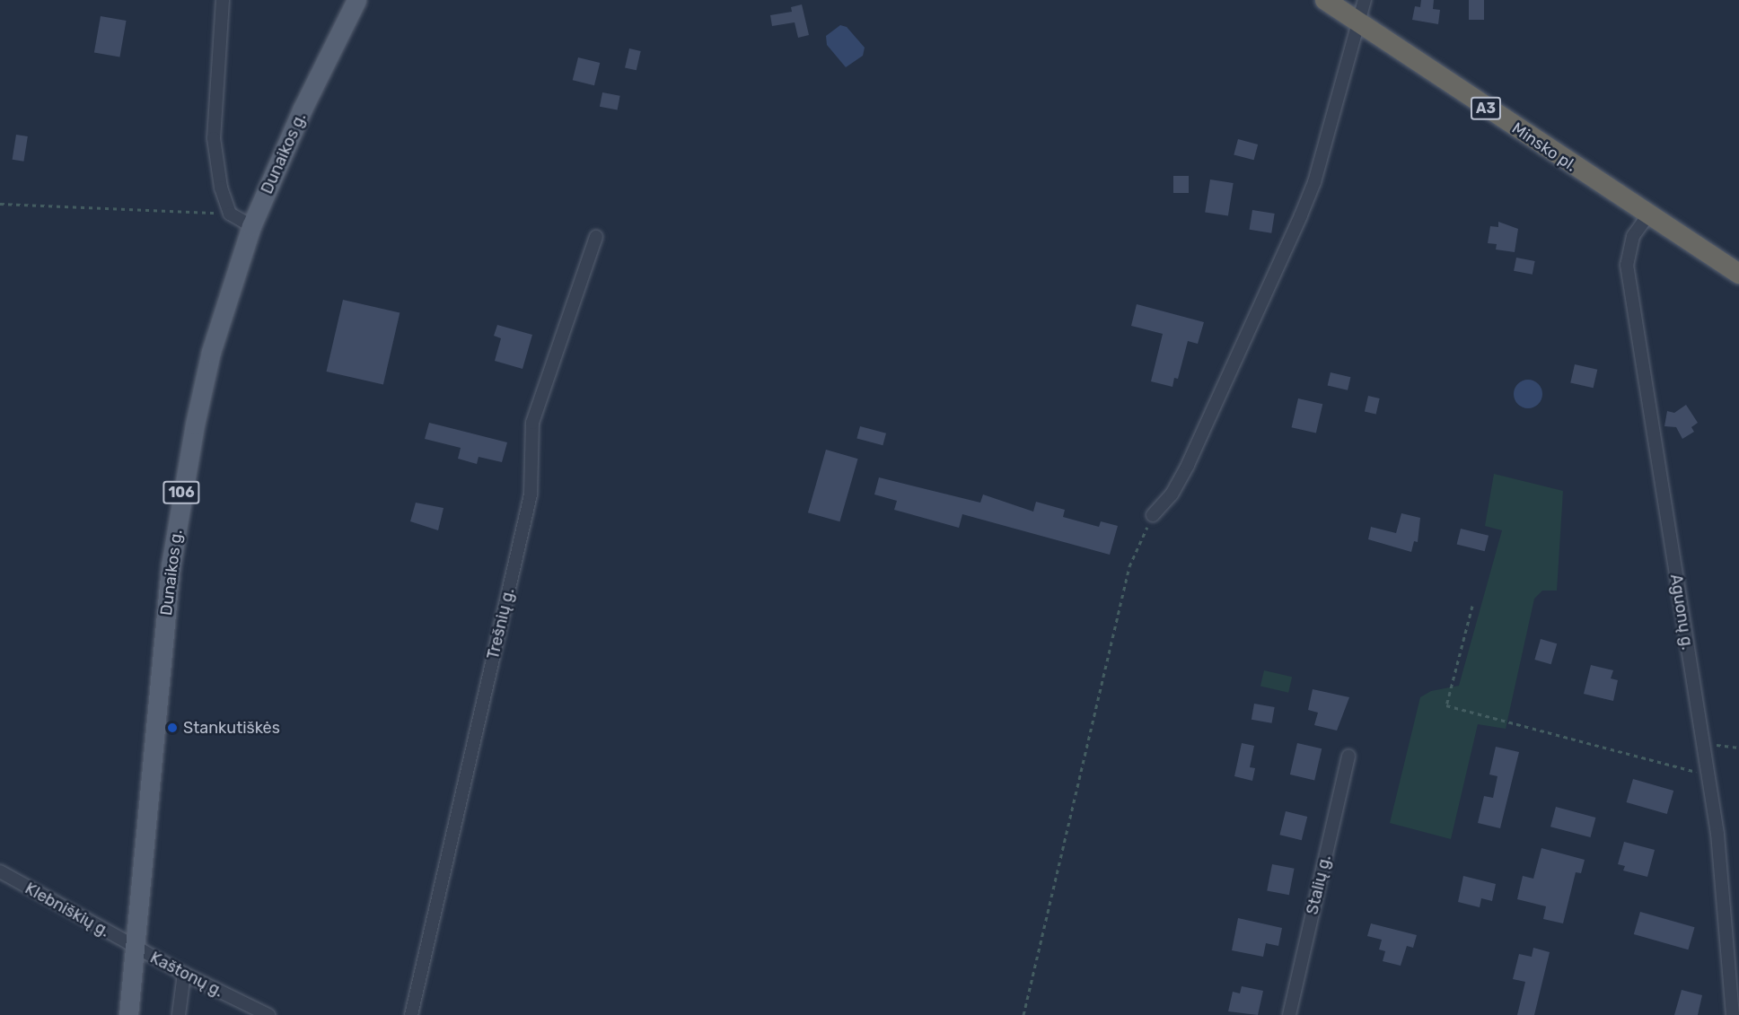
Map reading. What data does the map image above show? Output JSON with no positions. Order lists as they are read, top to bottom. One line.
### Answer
{"streets":{"highway":["A3","Minsko pl."],"main road":["Dunaikos g.","106"],"street":["Aguonų g.","Trešnių g.","Stalių g.","Klebniškių g.","Kaštonų g."]},"crossings":[["Minsko pl.","Aguonų g."],["Dunaikos g.","Klebniškių g."],["Dunaikos g.","Kaštonų g."],["Klebniškių g.","Kaštonų g."]],"places":["Stankutiškės"]}
